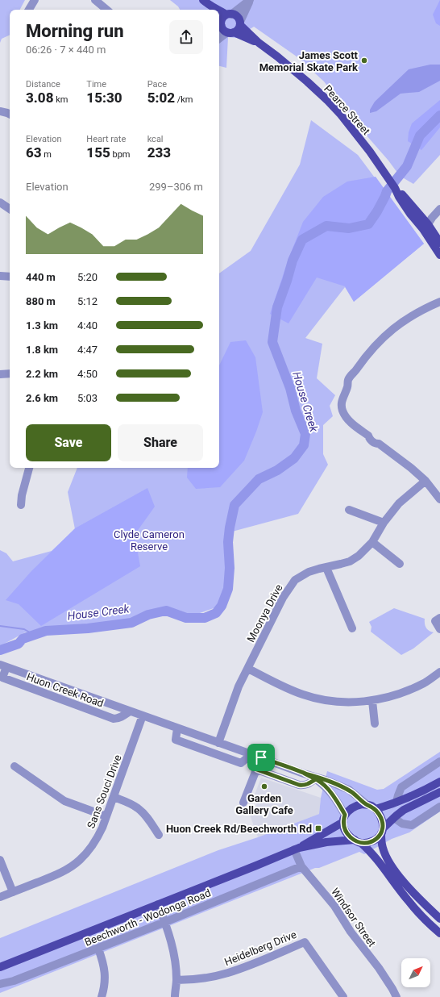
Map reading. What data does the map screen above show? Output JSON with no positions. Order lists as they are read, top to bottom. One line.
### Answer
{"streets":{"main road":["Pearce Street","Beechworth - Wodonga Road"],"street":["Moonya Drive","Huon Creek Road","Sans Souci Drive","Windsor Street","Heidelberg Drive"]},"crossings":[["Moonya Drive","Huon Creek Road"],["Huon Creek Road","Sans Souci Drive"],["Huon Creek Road","Beechworth - Wodonga Road"],["Beechworth - Wodonga Road","Windsor Street"]],"water":["House Creek"],"parks":["Clyde Cameron Reserve"],"places":{"other":["James Scott Memorial Skate Park","Garden Gallery Cafe"],"transit":["Huon Creek Rd/Beechworth Rd"]},"north":"top right","page":{"heading":["Morning run","06:26 · 7 × 440 m"],"stats":[["Distance","3.08 km"],["Time","15:30"],["Pace","5:02 /km"],["Elevation","63 m"],["Heart rate","155 bpm"],["kcal","233"]],"chart":["Elevation","299–306 m"],"list":[{"name":"440 m","note":"5:20"},{"name":"880 m","note":"5:12"},{"name":"1.3 km","note":"4:40"},{"name":"1.8 km","note":"4:47"},{"name":"2.2 km","note":"4:50"},{"name":"2.6 km","note":"5:03"}],"buttons":["Save","Share"]}}
